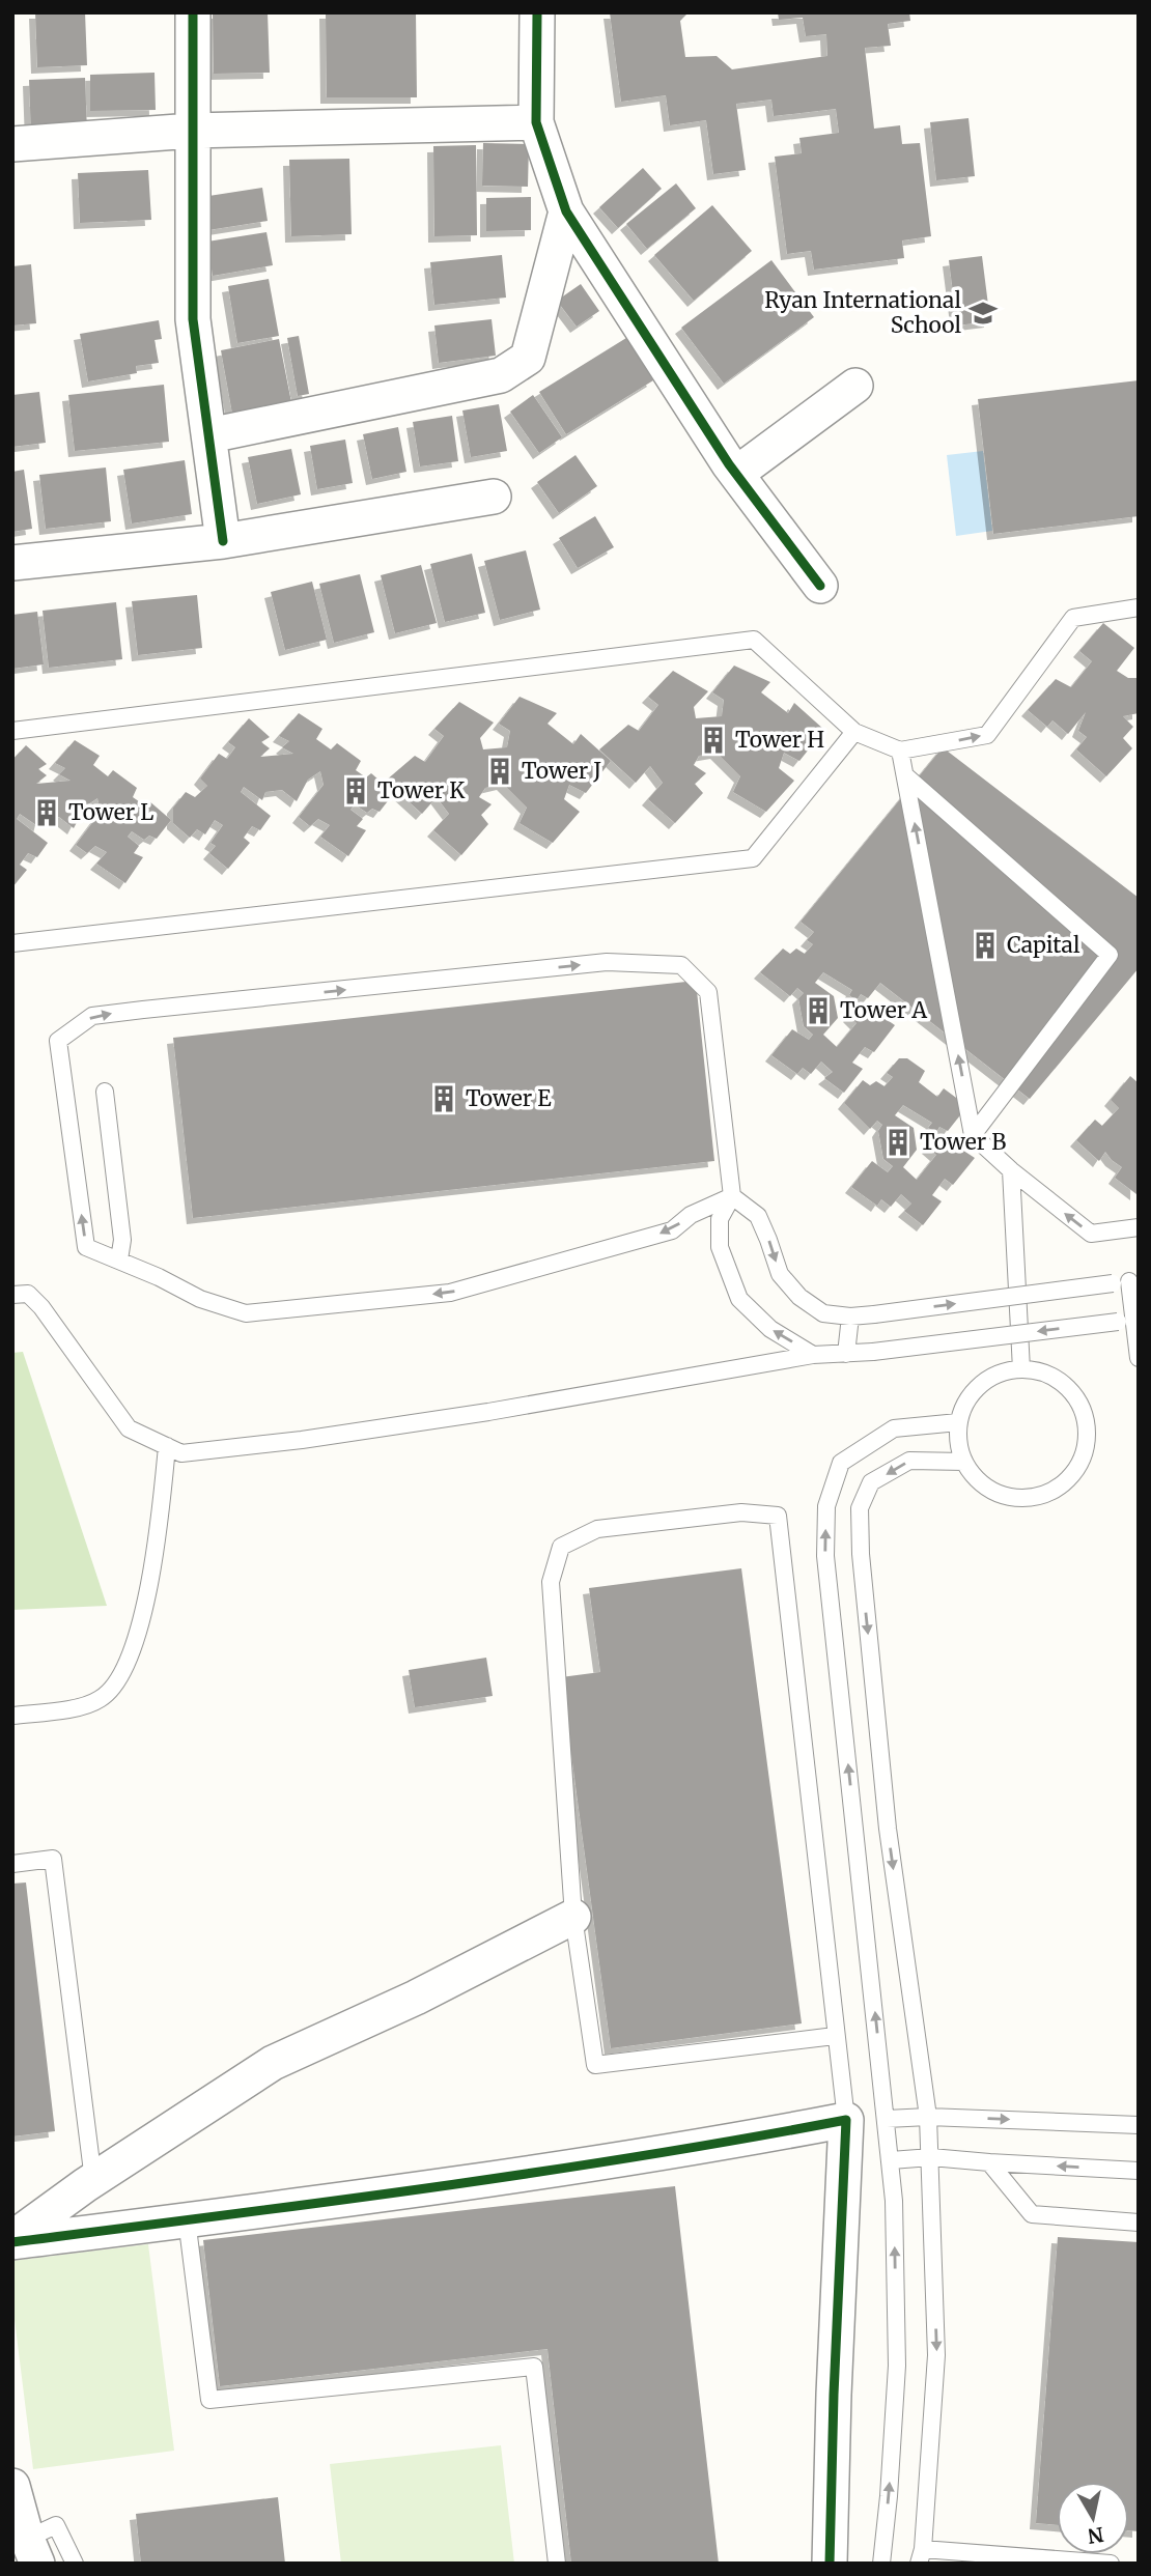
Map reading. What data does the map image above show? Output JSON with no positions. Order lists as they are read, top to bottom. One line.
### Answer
{"places":{"school or university":["Ryan International School"],"building":["Tower H","Tower J","Tower K","Tower L","Capital","Tower A","Tower E","Tower B"]},"north":"bottom"}
